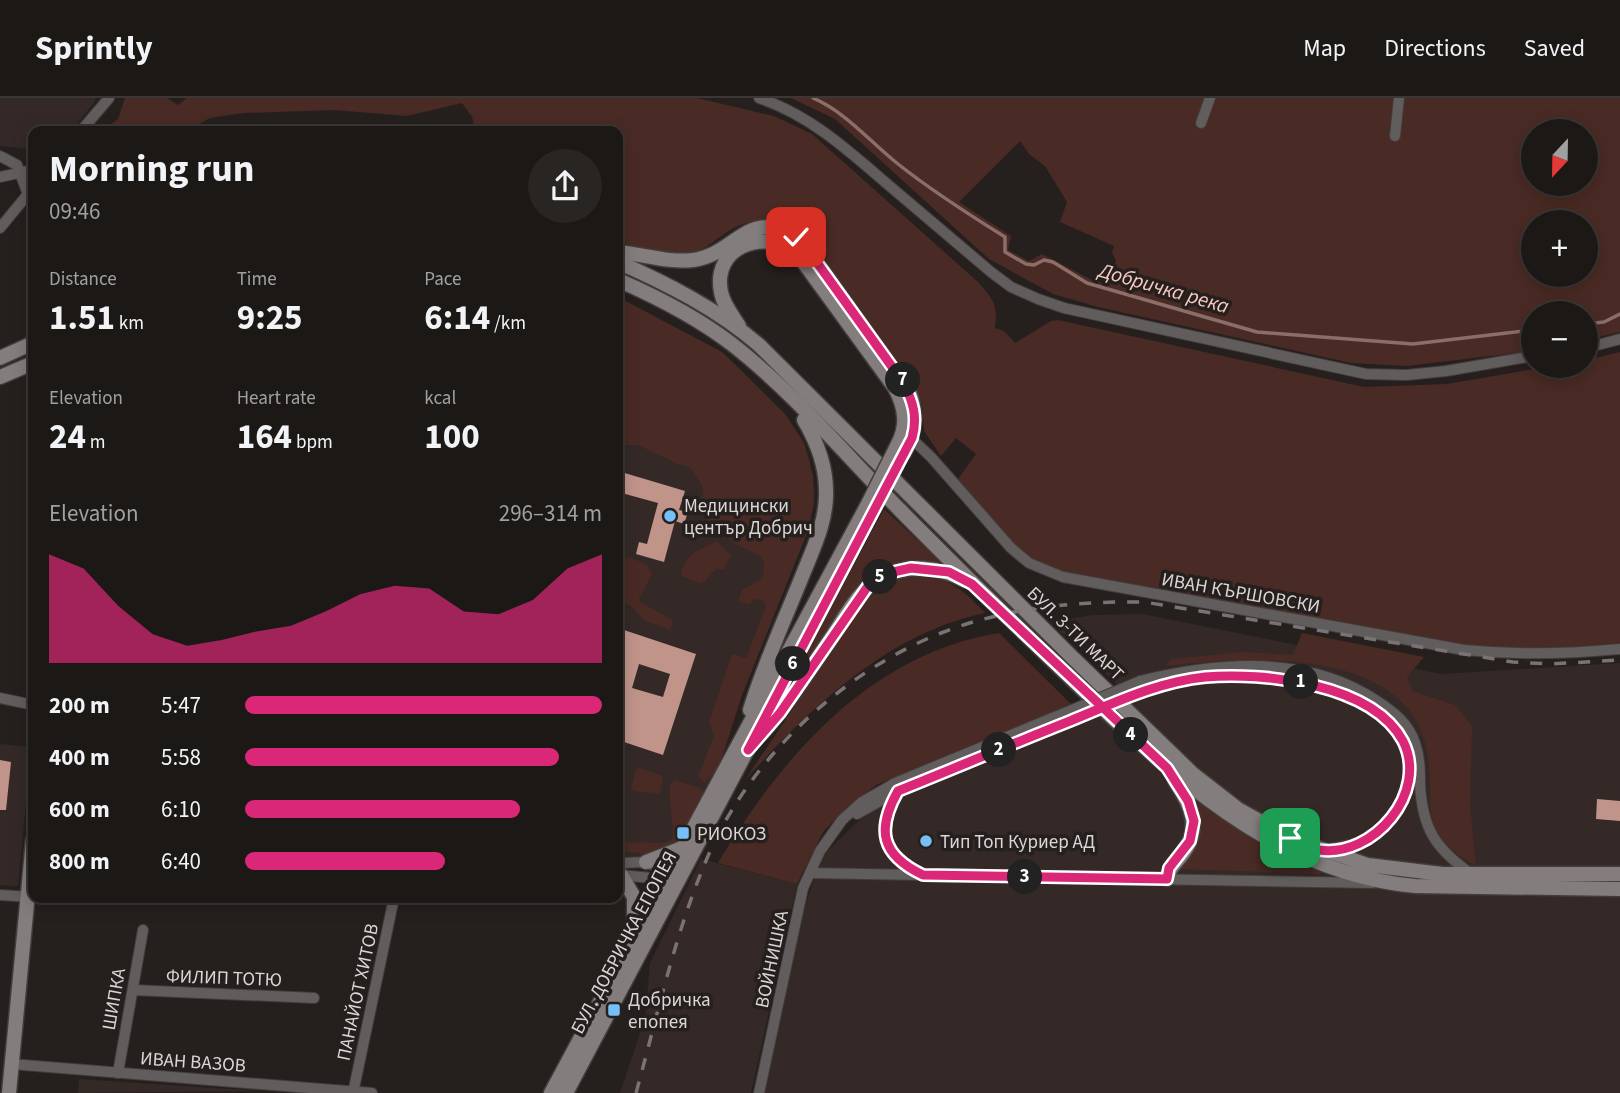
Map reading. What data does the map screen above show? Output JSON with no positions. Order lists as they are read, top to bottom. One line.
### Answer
{"streets":{"main road":["БУЛ. 3-ТИ МАРТ","БУЛ. ДОБРИЧКА ЕПОПЕЯ"],"street":["ИВАН КЪРШОВСКИ","ВОЙНИШКА","ФИЛИП ТОТЮ","ПАНАЙОТ ХИТОВ","ШИПКА","ИВАН ВАЗОВ"]},"crossings":[["ИВАН КЪРШОВСКИ","БУЛ. ДОБРИЧКА ЕПОПЕЯ"],["ФИЛИП ТОТЮ","ШИПКА"],["ПАНАЙОТ ХИТОВ","ИВАН ВАЗОВ"],["ШИПКА","ИВАН ВАЗОВ"]],"water":["Добричка река"],"places":{"other":["Медицински център Добрич","Тип Топ Куриер АД"],"transit":["РИОКОЗ","Добричка епопея"]},"north":"bottom","page":{"header":"Sprintly","nav":["Map","Directions","Saved"],"map_buttons":["+","−"],"heading":["Morning run","09:46"],"stats":[["Distance","1.51 km"],["Time","9:25"],["Pace","6:14 /km"],["Elevation","24 m"],["Heart rate","164 bpm"],["kcal","100"]],"pins":["7","5","6","1","4","2","3"],"chart":["Elevation","296–314 m"],"list":[{"name":"200 m","note":"5:47"},{"name":"400 m","note":"5:58"},{"name":"600 m","note":"6:10"},{"name":"800 m","note":"6:40"}]}}
